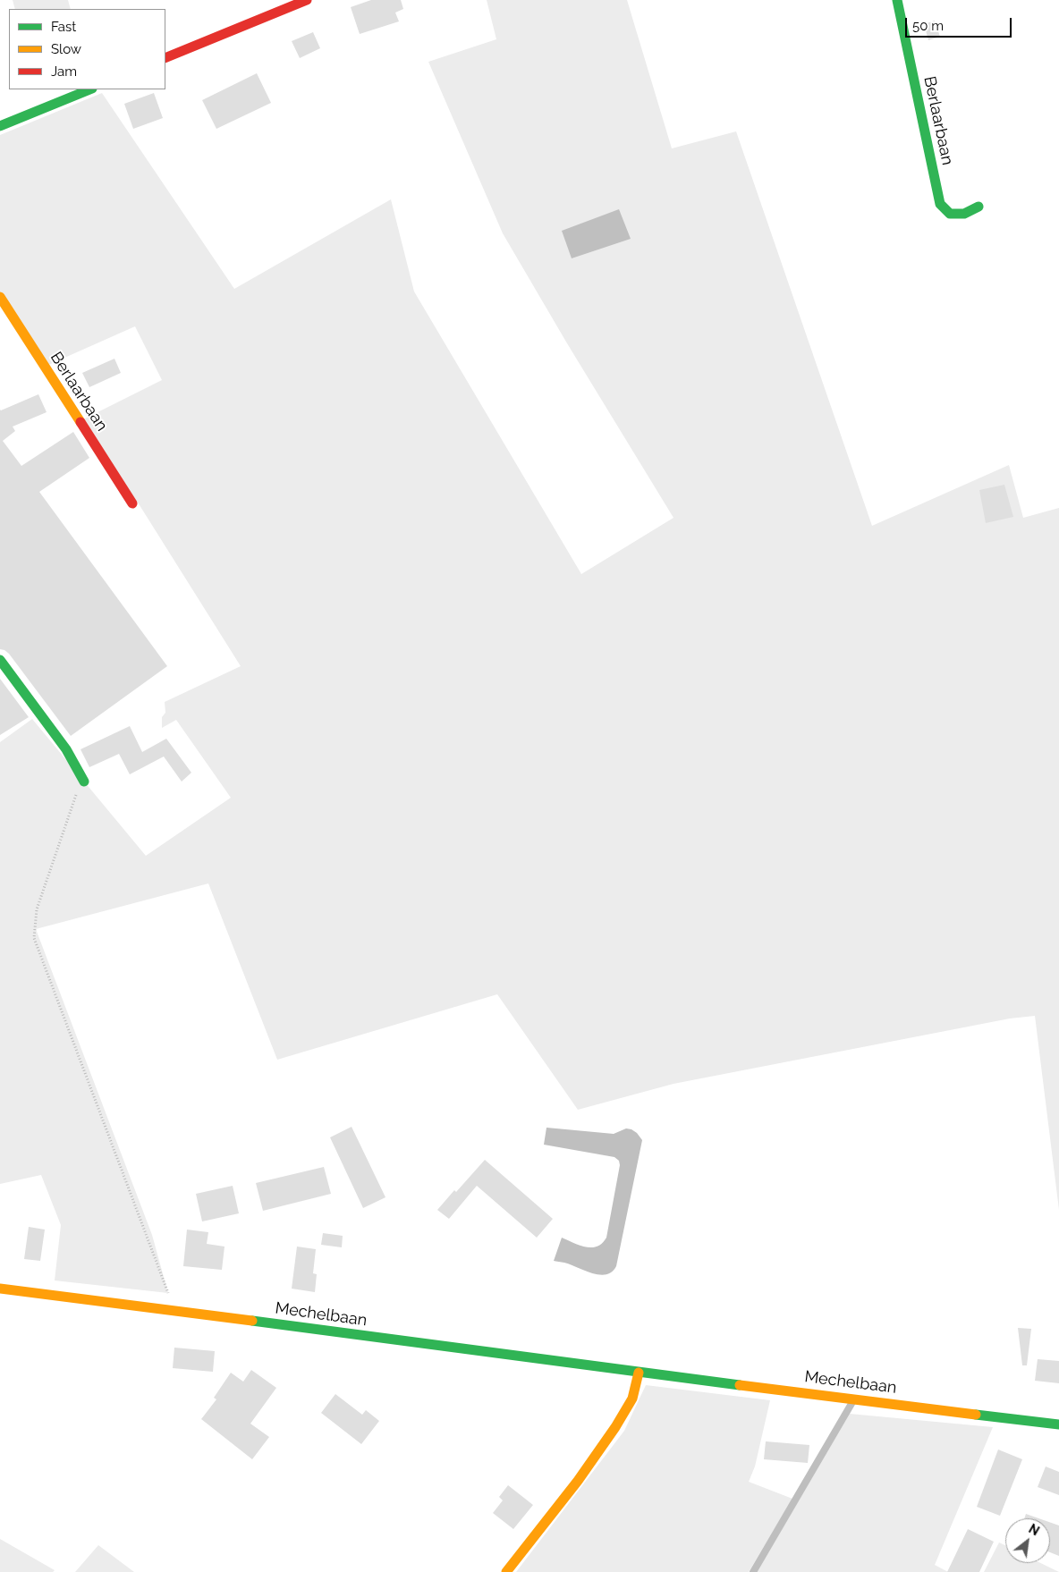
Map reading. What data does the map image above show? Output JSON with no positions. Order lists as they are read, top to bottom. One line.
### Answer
{"streets":{"street":["Berlaarbaan","Mechelbaan"]},"legend":["Fast","Slow","Jam"],"scale_bar":"50 m","north":"top right"}
